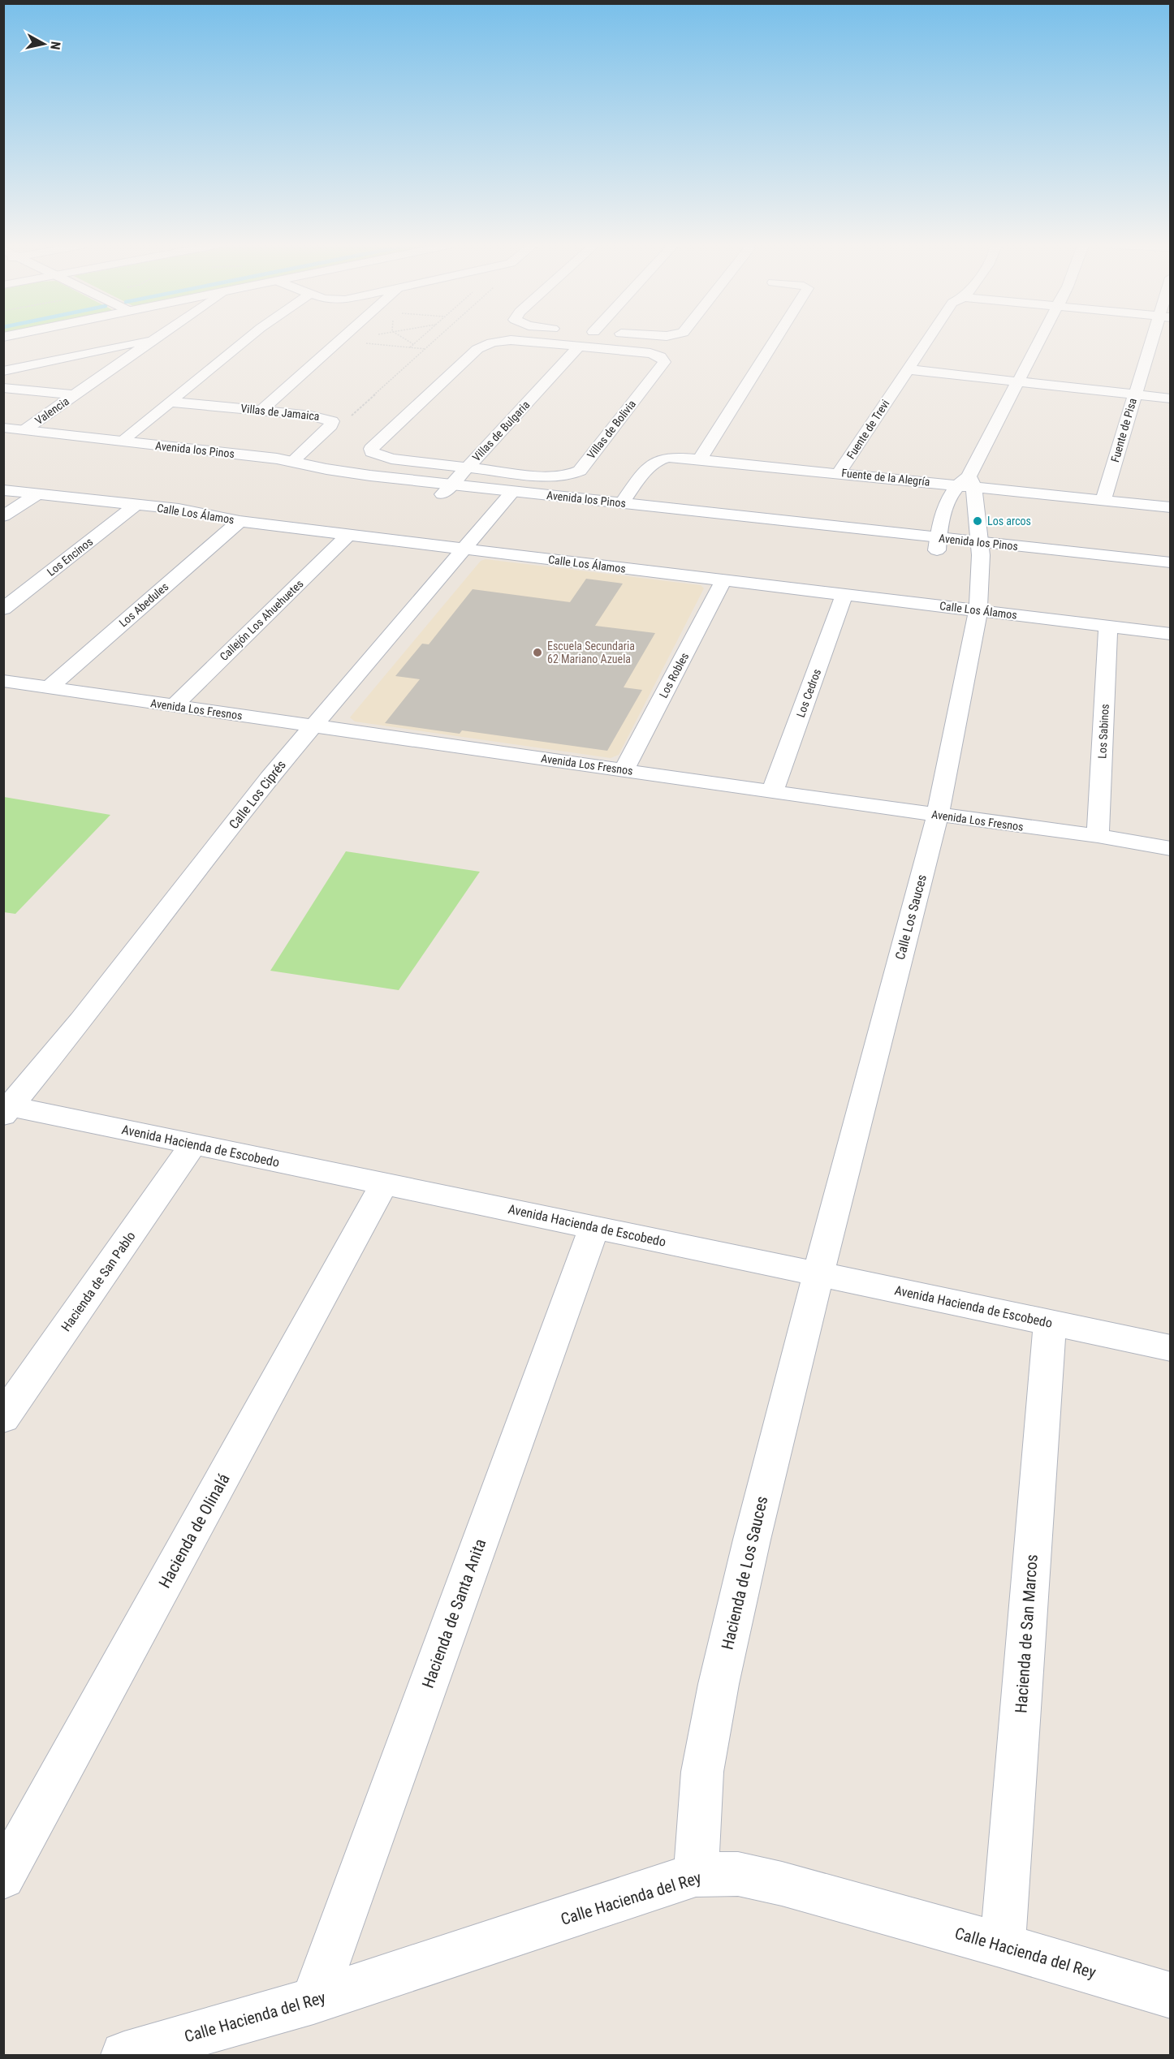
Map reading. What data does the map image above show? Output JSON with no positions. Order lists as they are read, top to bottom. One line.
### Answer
{"streets":{"street":["Valencia","Villas de Jamaica","Villas de Bolivia","Fuente de Trevi","Fuente de Pisa","Villas de Bulgaria","Avenida los Pinos","Fuente de la Alegría","Calle Los Álamos","Los Encinos","Los Abedules","Callejón Los Ahuehuetes","Los Robles","Los Cedros","Avenida Los Fresnos","Los Sabinos","Calle Los Ciprés","Calle Los Sauces","Avenida Hacienda de Escobedo","Hacienda de San Pablo","Hacienda de Olinalá","Hacienda de Los Sauces","Hacienda de Santa Anita","Hacienda de San Marcos","Calle Hacienda del Rey"]},"crossings":[["Valencia","Avenida los Pinos"],["Villas de Jamaica","Avenida los Pinos"],["Villas de Bolivia","Villas de Bulgaria"],["Fuente de Trevi","Fuente de la Alegría"],["Fuente de Pisa","Fuente de la Alegría"],["Villas de Bulgaria","Avenida los Pinos"],["Avenida los Pinos","Fuente de la Alegría"],["Avenida los Pinos","Calle Los Ciprés"],["Avenida los Pinos","Calle Los Sauces"],["Fuente de la Alegría","Calle Los Sauces"],["Calle Los Álamos","Los Encinos"],["Calle Los Álamos","Los Abedules"],["Calle Los Álamos","Callejón Los Ahuehuetes"],["Calle Los Álamos","Los Robles"],["Calle Los Álamos","Los Cedros"],["Calle Los Álamos","Los Sabinos"],["Calle Los Álamos","Calle Los Ciprés"],["Calle Los Álamos","Calle Los Sauces"],["Los Abedules","Avenida Los Fresnos"],["Callejón Los Ahuehuetes","Avenida Los Fresnos"],["Los Robles","Avenida Los Fresnos"],["Los Cedros","Avenida Los Fresnos"],["Avenida Los Fresnos","Los Sabinos"],["Avenida Los Fresnos","Calle Los Ciprés"],["Avenida Los Fresnos","Calle Los Sauces"],["Calle Los Ciprés","Avenida Hacienda de Escobedo"],["Calle Los Sauces","Avenida Hacienda de Escobedo"],["Calle Los Sauces","Hacienda de Los Sauces"],["Avenida Hacienda de Escobedo","Hacienda de San Pablo"],["Avenida Hacienda de Escobedo","Hacienda de Olinalá"],["Avenida Hacienda de Escobedo","Hacienda de Los Sauces"],["Avenida Hacienda de Escobedo","Hacienda de Santa Anita"],["Avenida Hacienda de Escobedo","Hacienda de San Marcos"],["Hacienda de Los Sauces","Calle Hacienda del Rey"],["Hacienda de Santa Anita","Calle Hacienda del Rey"],["Hacienda de San Marcos","Calle Hacienda del Rey"]],"places":["Los arcos","Escuela Secundaria 62 Mariano Azuela"],"north":"right"}
